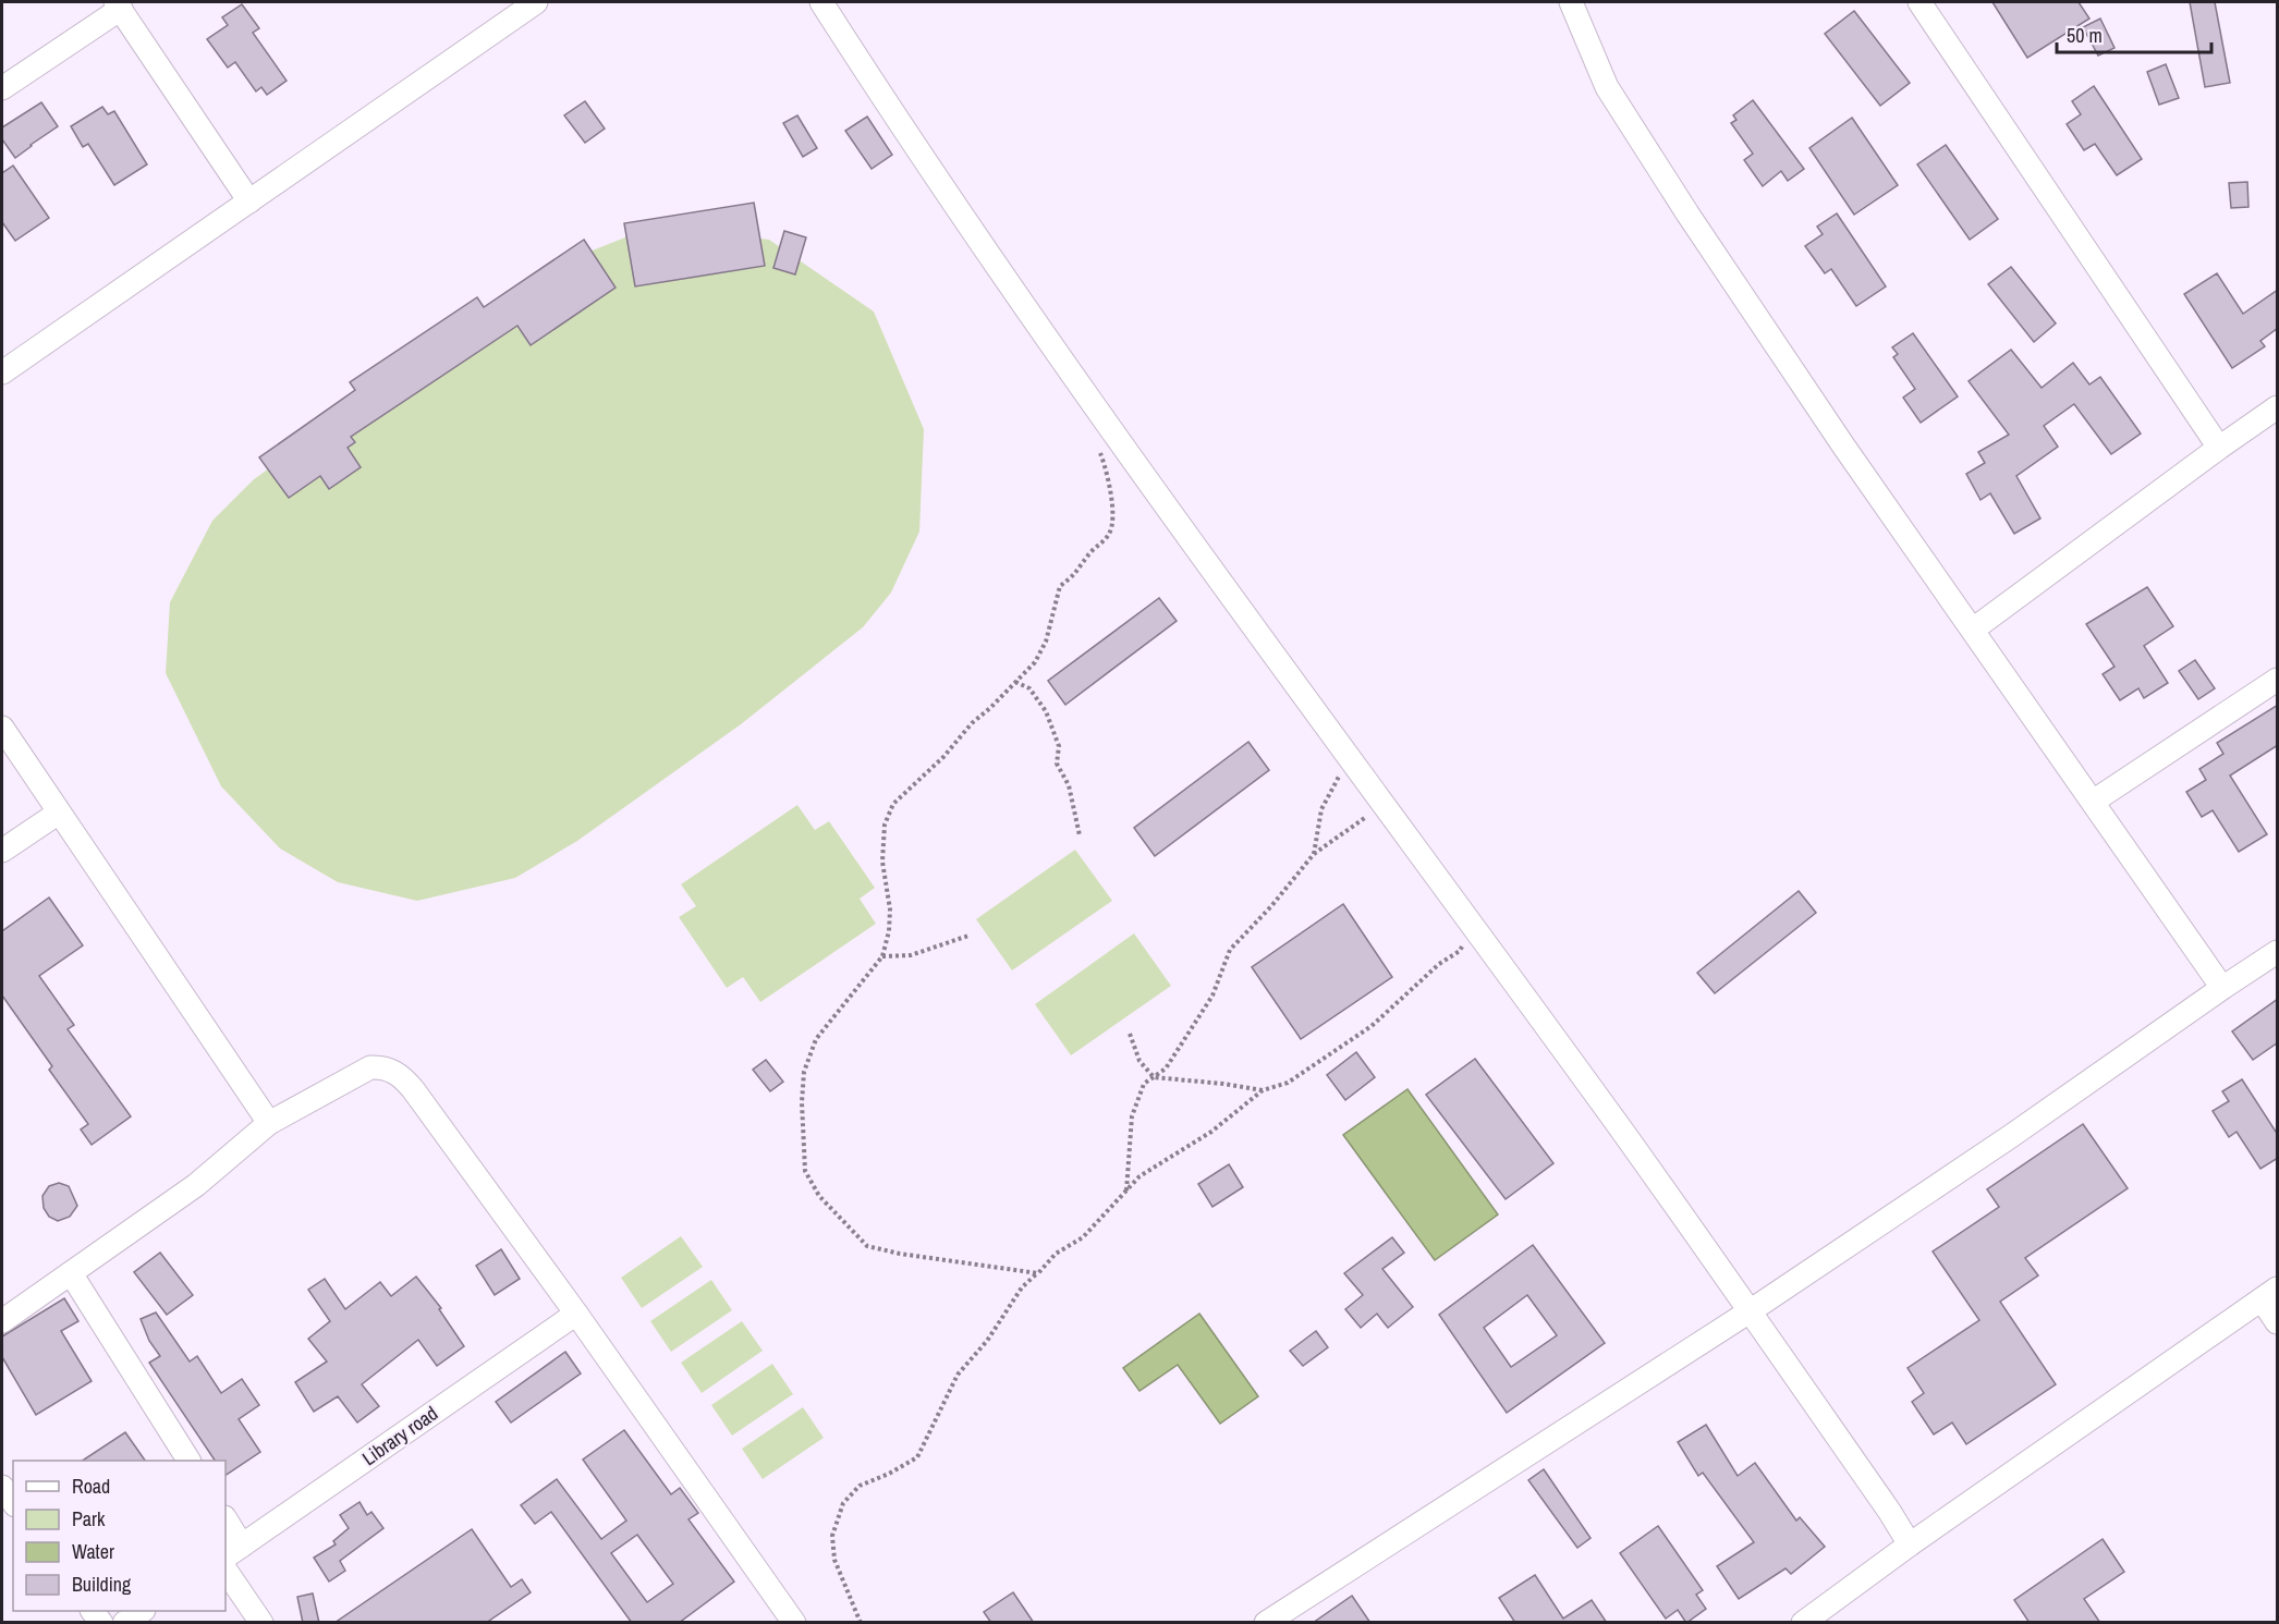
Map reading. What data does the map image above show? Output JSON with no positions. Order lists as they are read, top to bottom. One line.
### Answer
{"streets":{"street":["Library road"]},"legend":["Road","Park","Water","Building"],"scale_bar":"50 m"}
